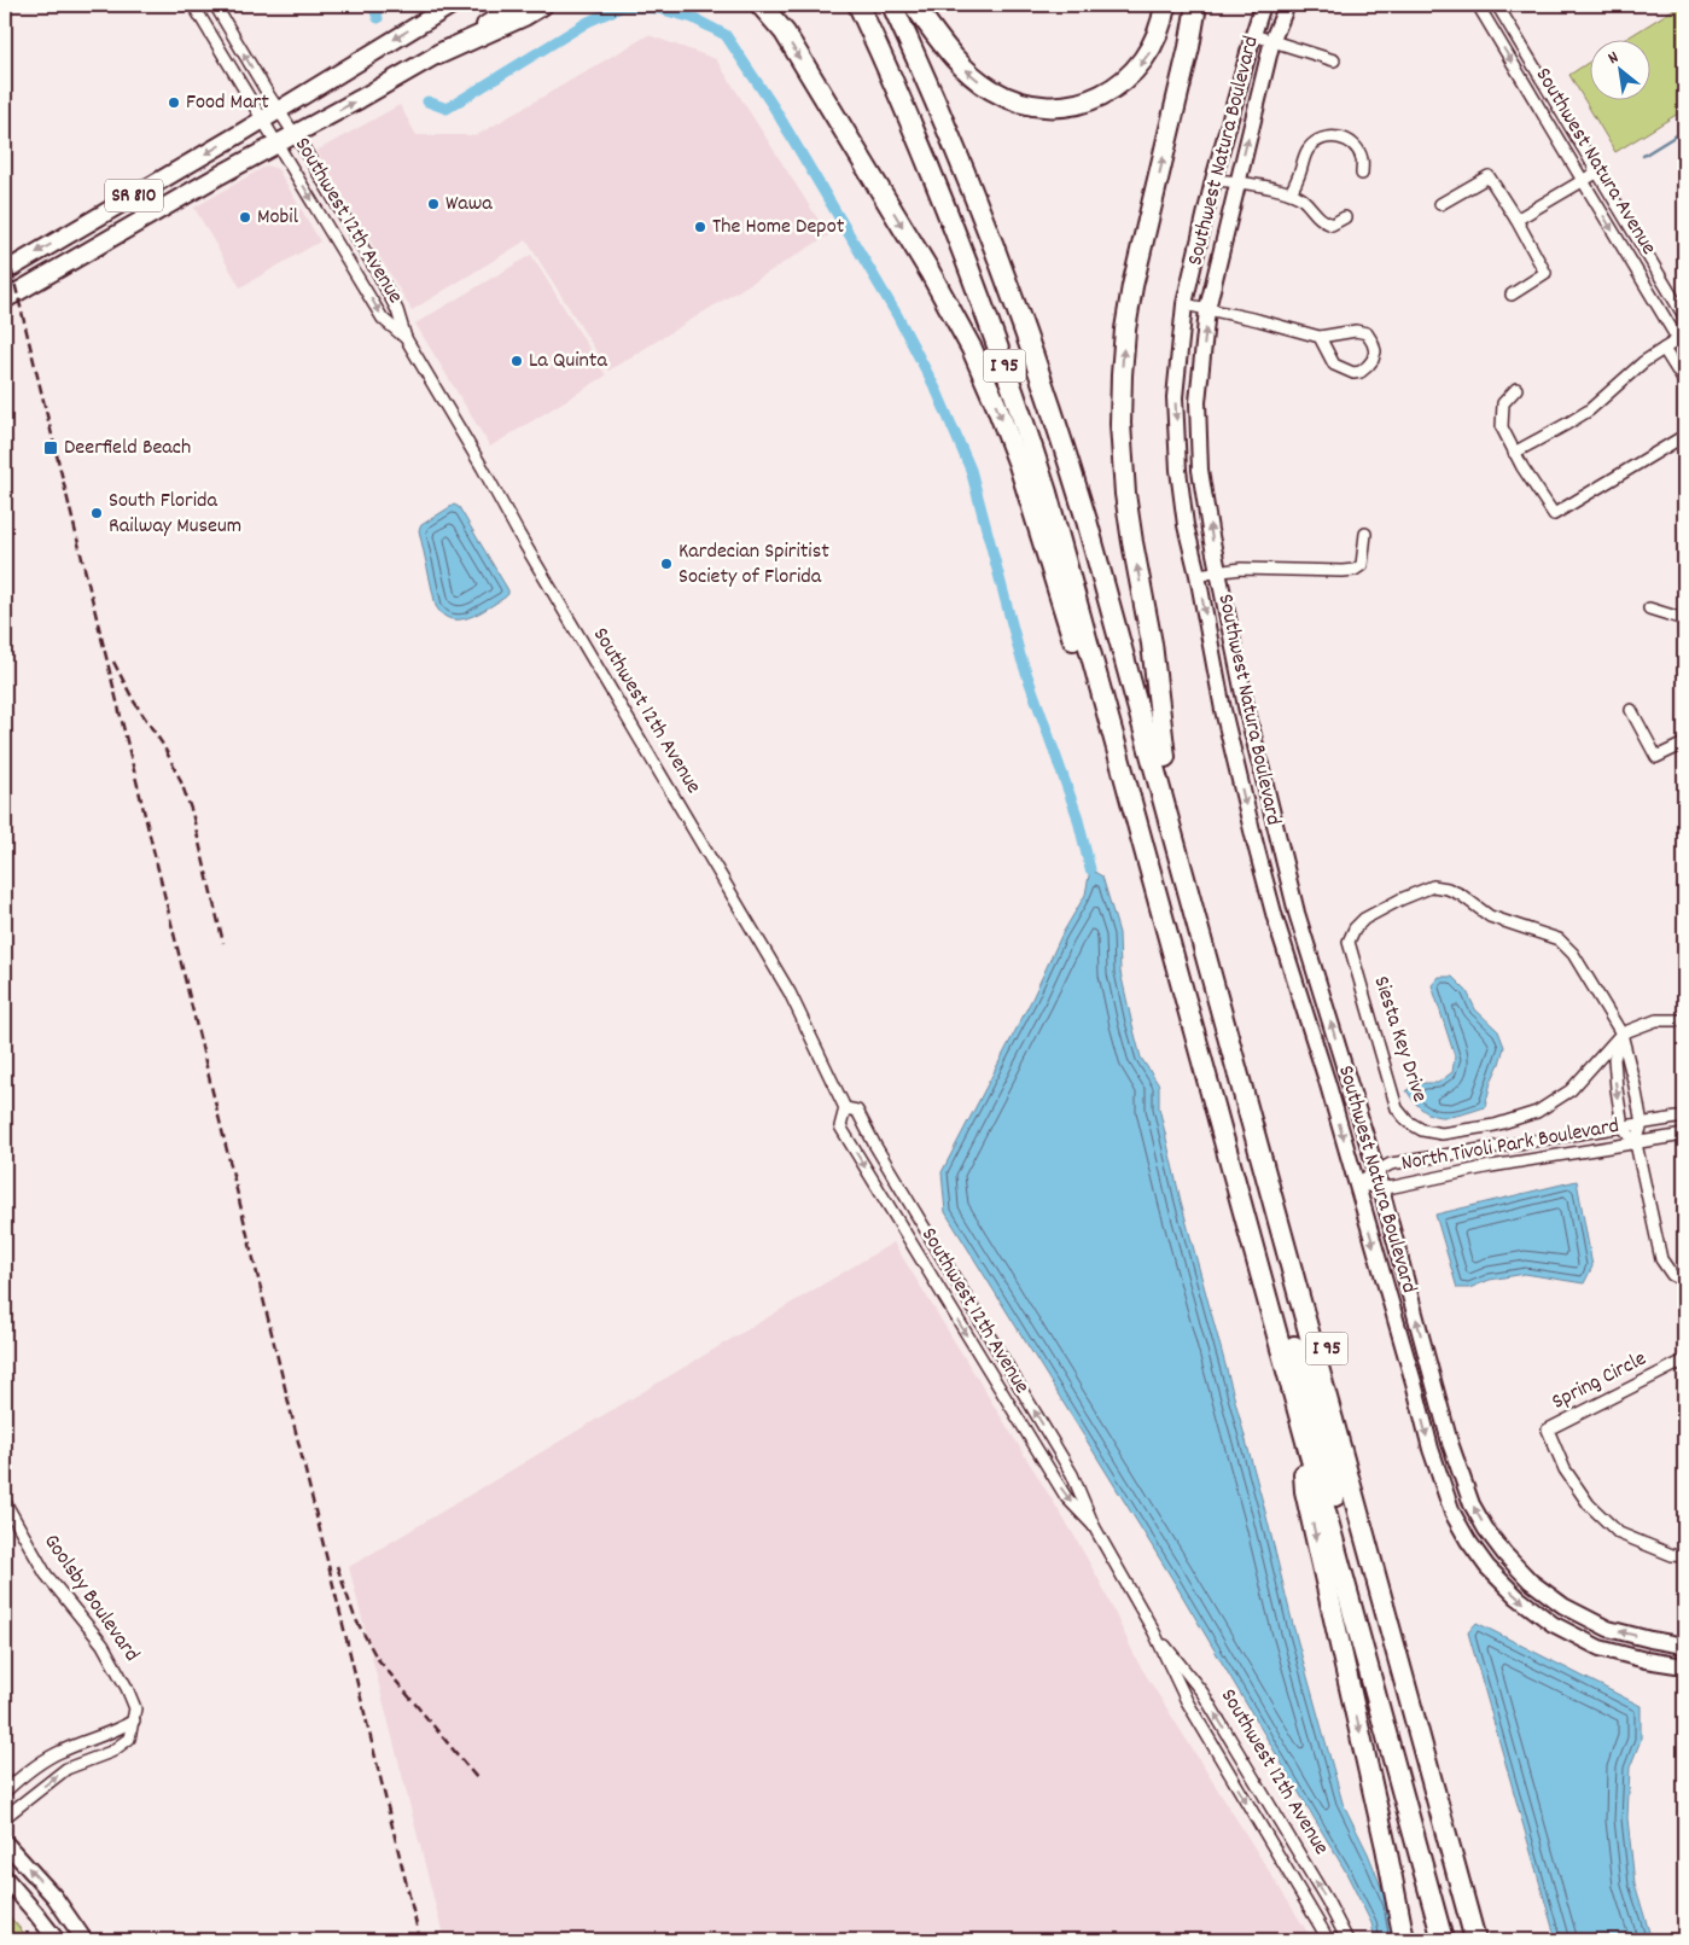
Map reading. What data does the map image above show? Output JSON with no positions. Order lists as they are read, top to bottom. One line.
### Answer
{"streets":{"highway":["I 95"],"main road":["SR 810"],"street":["Southwest Natura Boulevard","Southwest Natura Avenue","Southwest 12th Avenue","Siesta Key Drive","North Tivoli Park Boulevard","Spring Circle","Goolsby Boulevard"]},"crossings":[["Southwest Natura Boulevard","North Tivoli Park Boulevard"],["SR 810","Southwest 12th Avenue"]],"places":{"other":["Food Mart","Wawa","Mobil","The Home Depot","La Quinta","South Florida Railway Museum","Kardecian Spiritist Society of Florida"],"transit":["Deerfield Beach"]},"north":"top left"}
